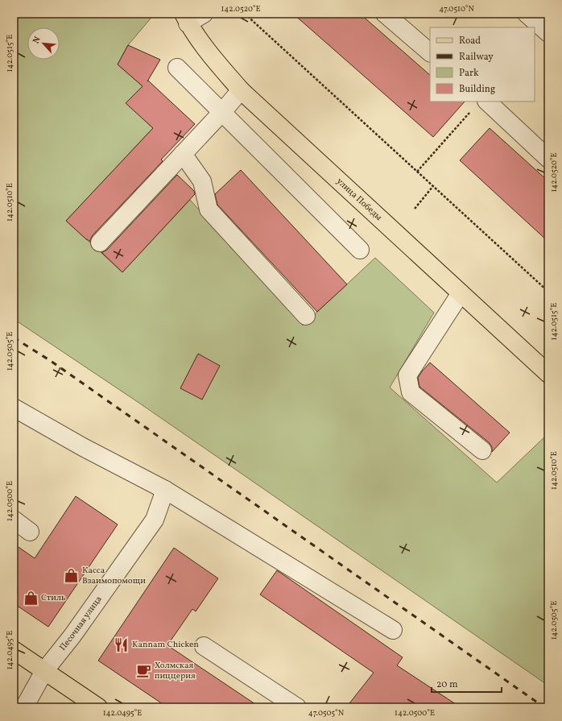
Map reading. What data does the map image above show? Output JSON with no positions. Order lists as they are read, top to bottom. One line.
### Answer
{"streets":{"main road":["улица Победы"],"street":["Песочная улица"]},"places":{"shop":["Касса Взаимопомощи","Стиль"],"restaurant":["Kannam Chicken"],"cafe":["Холмская пиццерия"]},"legend":["Road","Railway","Park","Building"],"scale_bar":"20 m","north":"top left","coordinates":["142.0520°E","47.0510°N","142.0515°E","142.0510°E","142.0505°E","142.0500°E","142.0495°E","47.0505°N"]}
